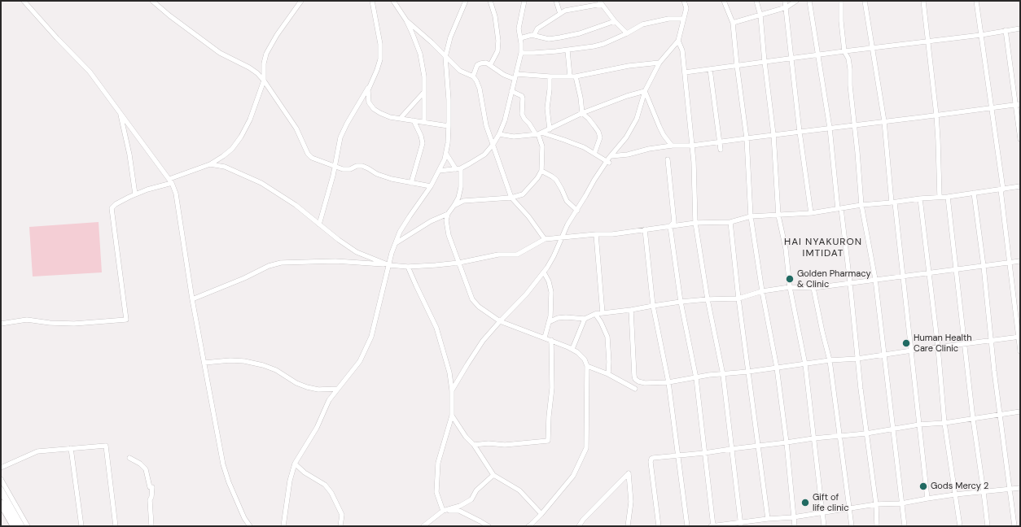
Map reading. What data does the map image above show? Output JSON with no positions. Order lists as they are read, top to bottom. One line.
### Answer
{"districts":["HAI NYAKURON IMTIDAT"],"places":["Golden Pharmacy & Clinic","Human Health Care Clinic","Gods Mercy 2","Gift of life clinic"]}
